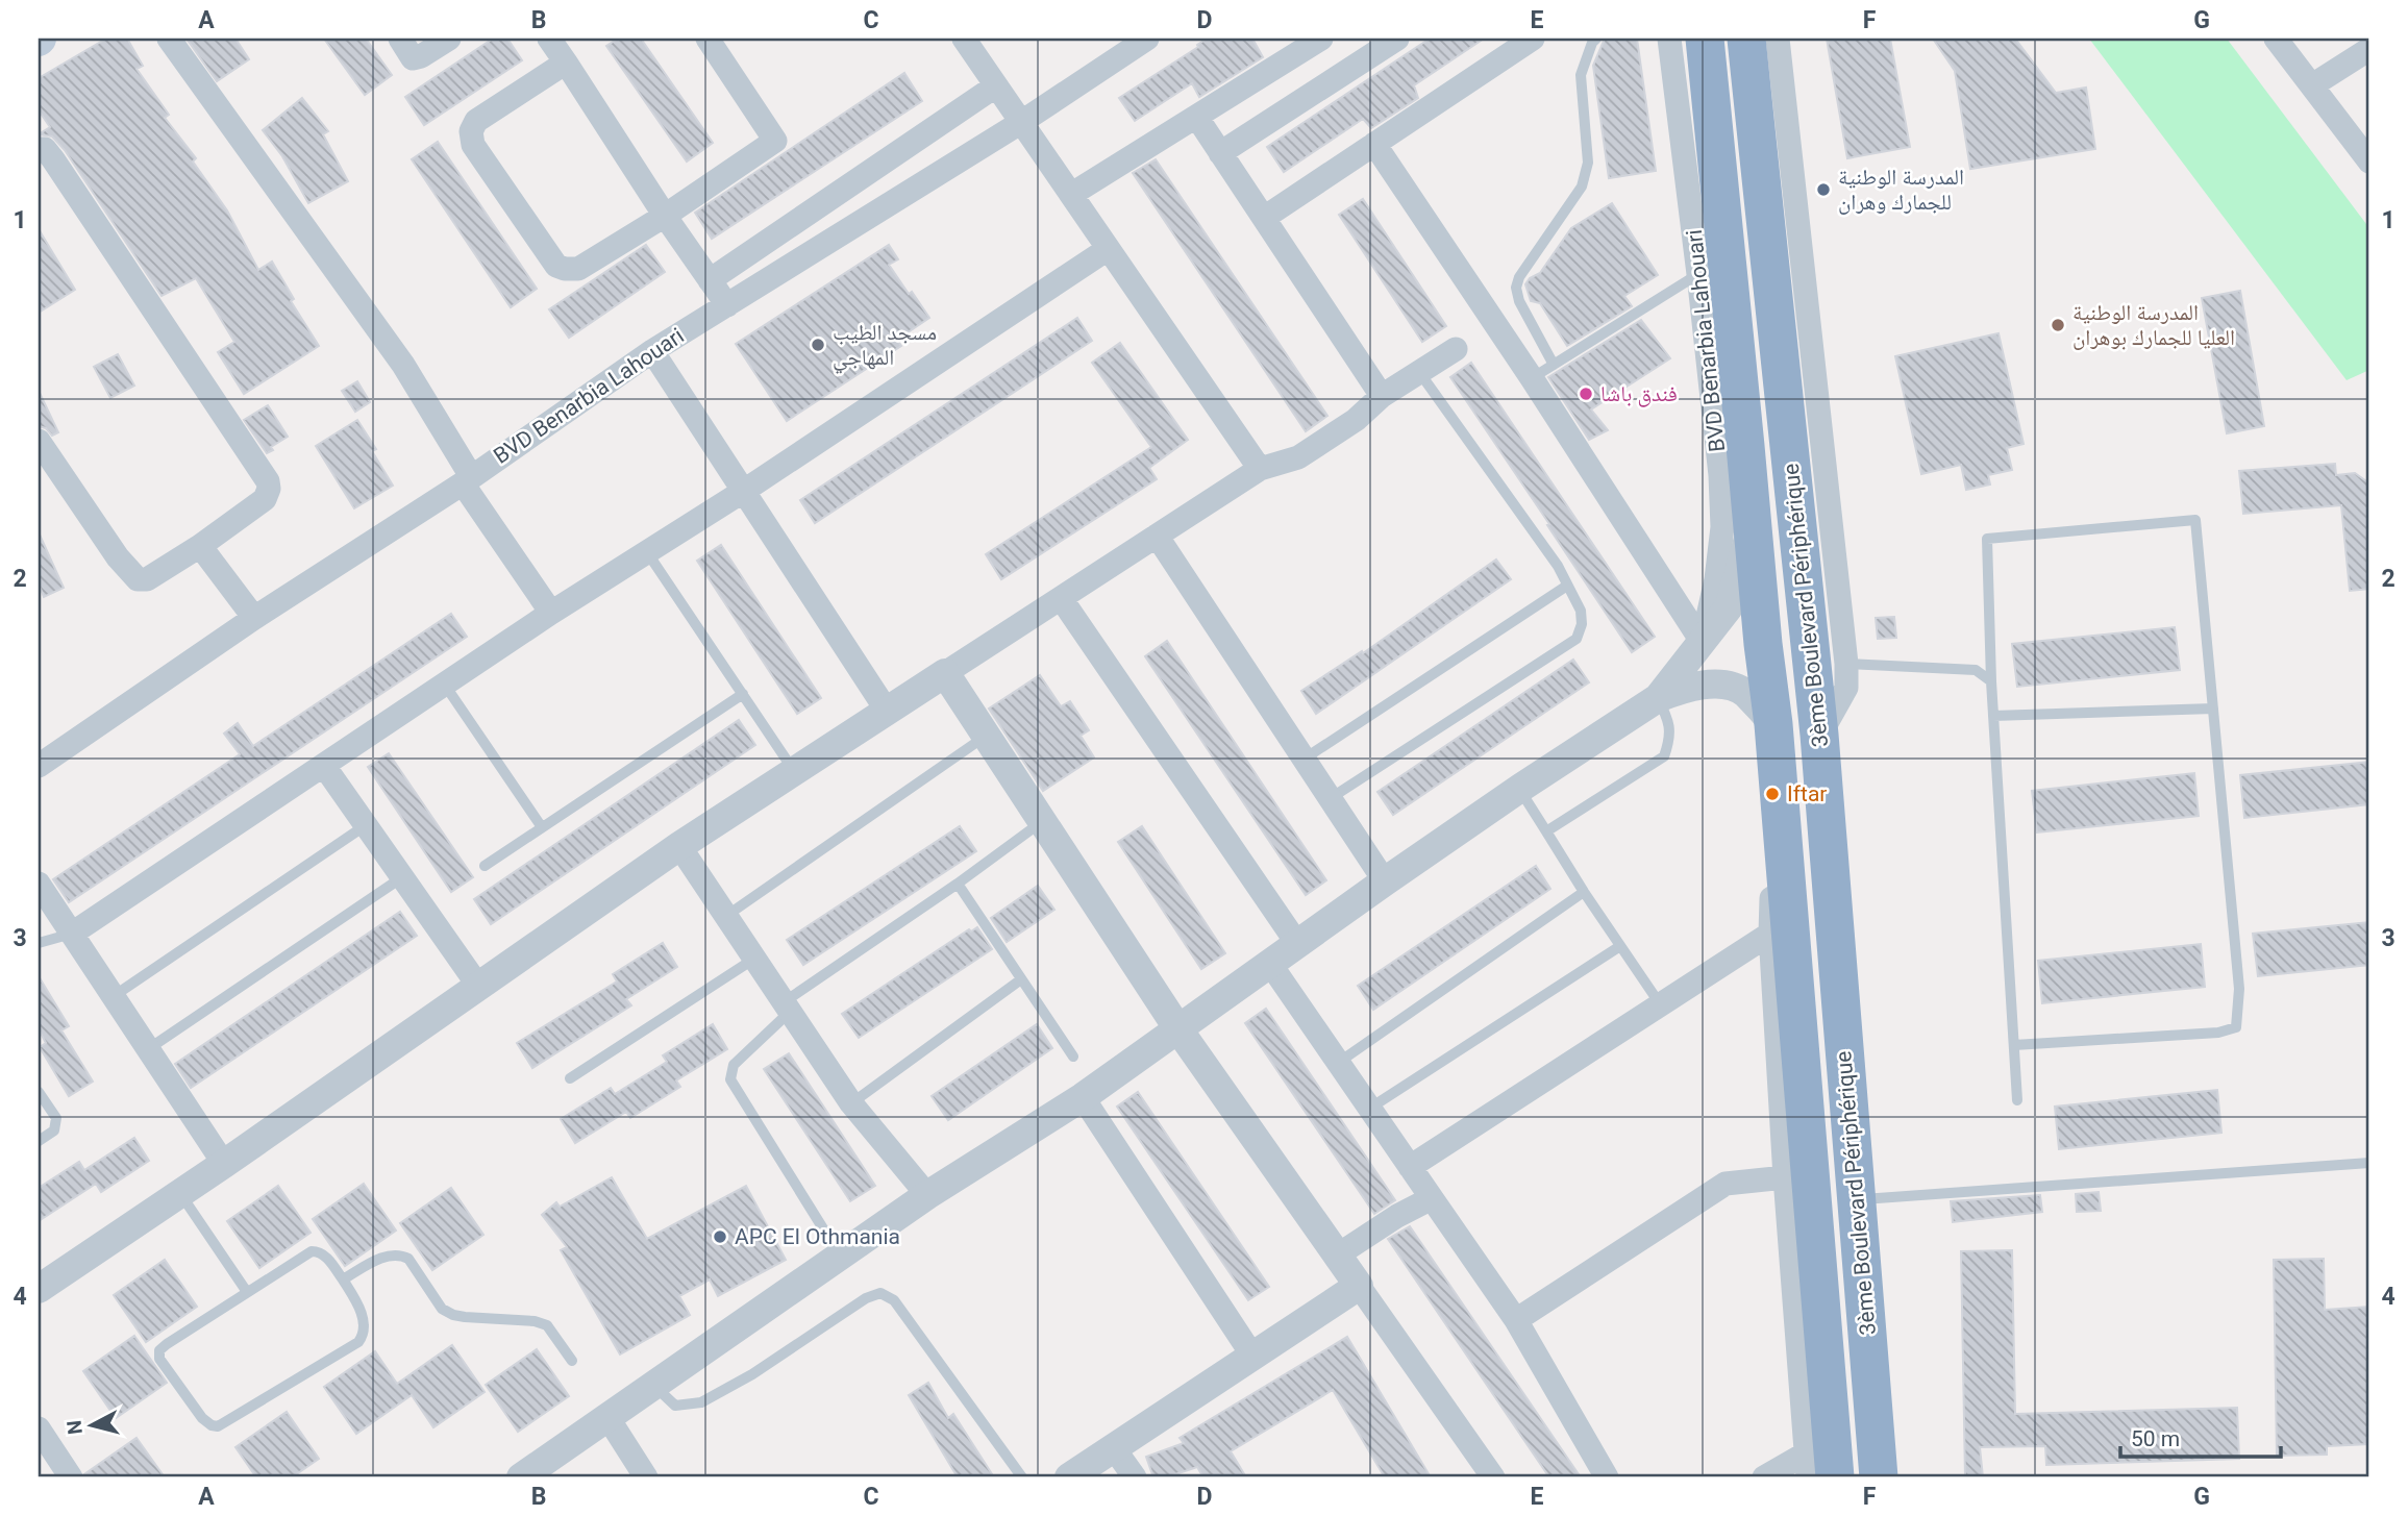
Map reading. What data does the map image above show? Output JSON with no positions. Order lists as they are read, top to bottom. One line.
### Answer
{"streets":{"highway":["3ème Boulevard Périphérique"],"street":["BVD Benarbia Lahouari"]},"places":["المدرسة الوطنية للجمارك وهران","المدرسة الوطنية العليا للجمارك بوهران","مسجد الطيب المهاجي","فندق باشا","Iftar","APC El Othmania"],"scale_bar":"50 m","north":"left","grid":{"columns":["A","B","C","D","E","F","G"],"rows":["1","2","3","4"]}}
